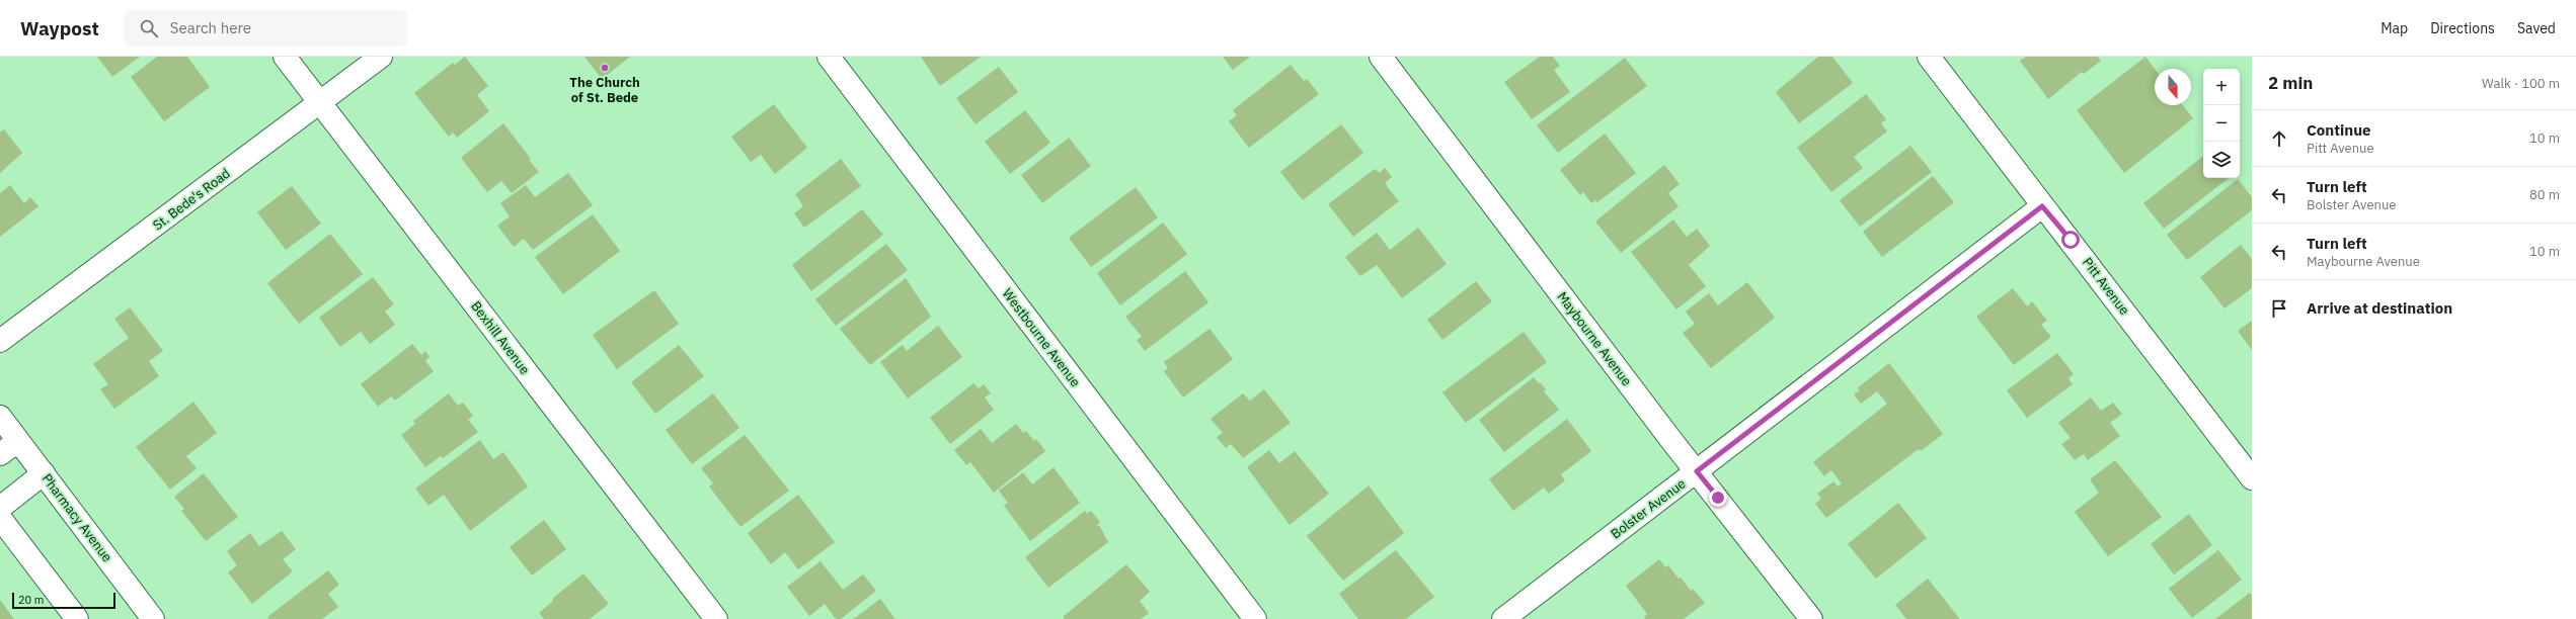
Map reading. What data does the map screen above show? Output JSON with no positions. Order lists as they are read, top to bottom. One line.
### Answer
{"streets":{"street":["St. Bede's Road","Pitt Avenue","Bexhill Avenue","Westbourne Avenue","Maybourne Avenue","Bolster Avenue","Pharmacy Avenue"]},"crossings":[["St. Bede's Road","Bexhill Avenue"],["Pitt Avenue","Bolster Avenue"],["Maybourne Avenue","Bolster Avenue"]],"places":["The Church of St. Bede"],"scale_bar":"20 m","north":"bottom","page":{"header":"Waypost","search":"Search here","nav":["Map","Directions","Saved"],"heading":["2 min","Walk · 100 m"],"map_buttons":["+","−"],"list":[["Continue","Pitt Avenue","10 m"],["Turn left","Bolster Avenue","80 m"],["Turn left","Maybourne Avenue","10 m"],"Arrive at destination"],"scale":"20 m"}}
